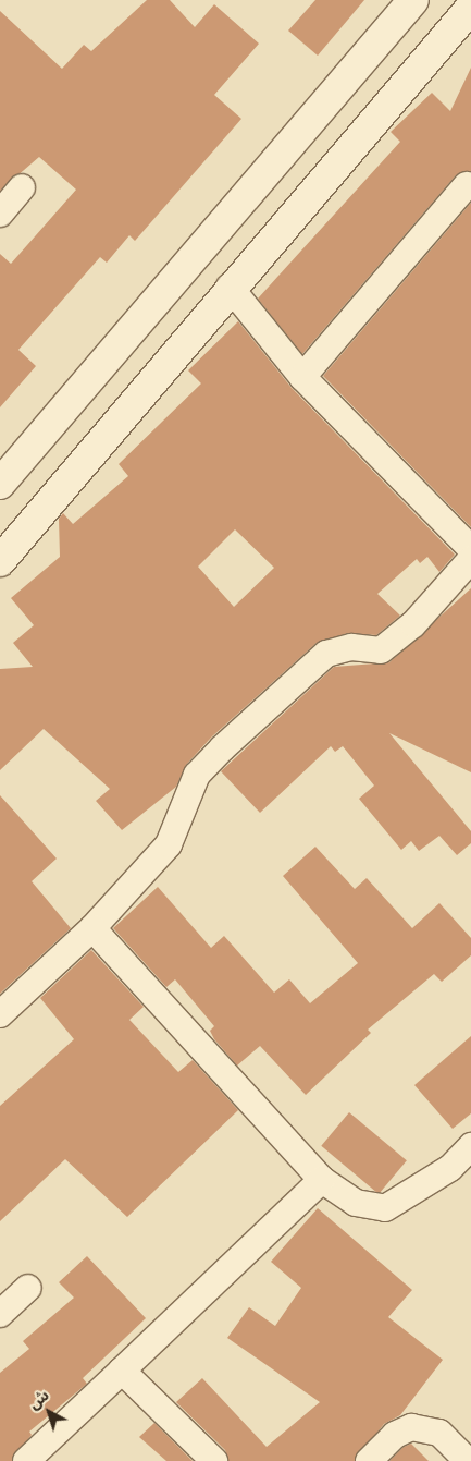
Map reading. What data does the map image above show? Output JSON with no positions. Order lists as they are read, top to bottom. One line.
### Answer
{"north":"top left"}
